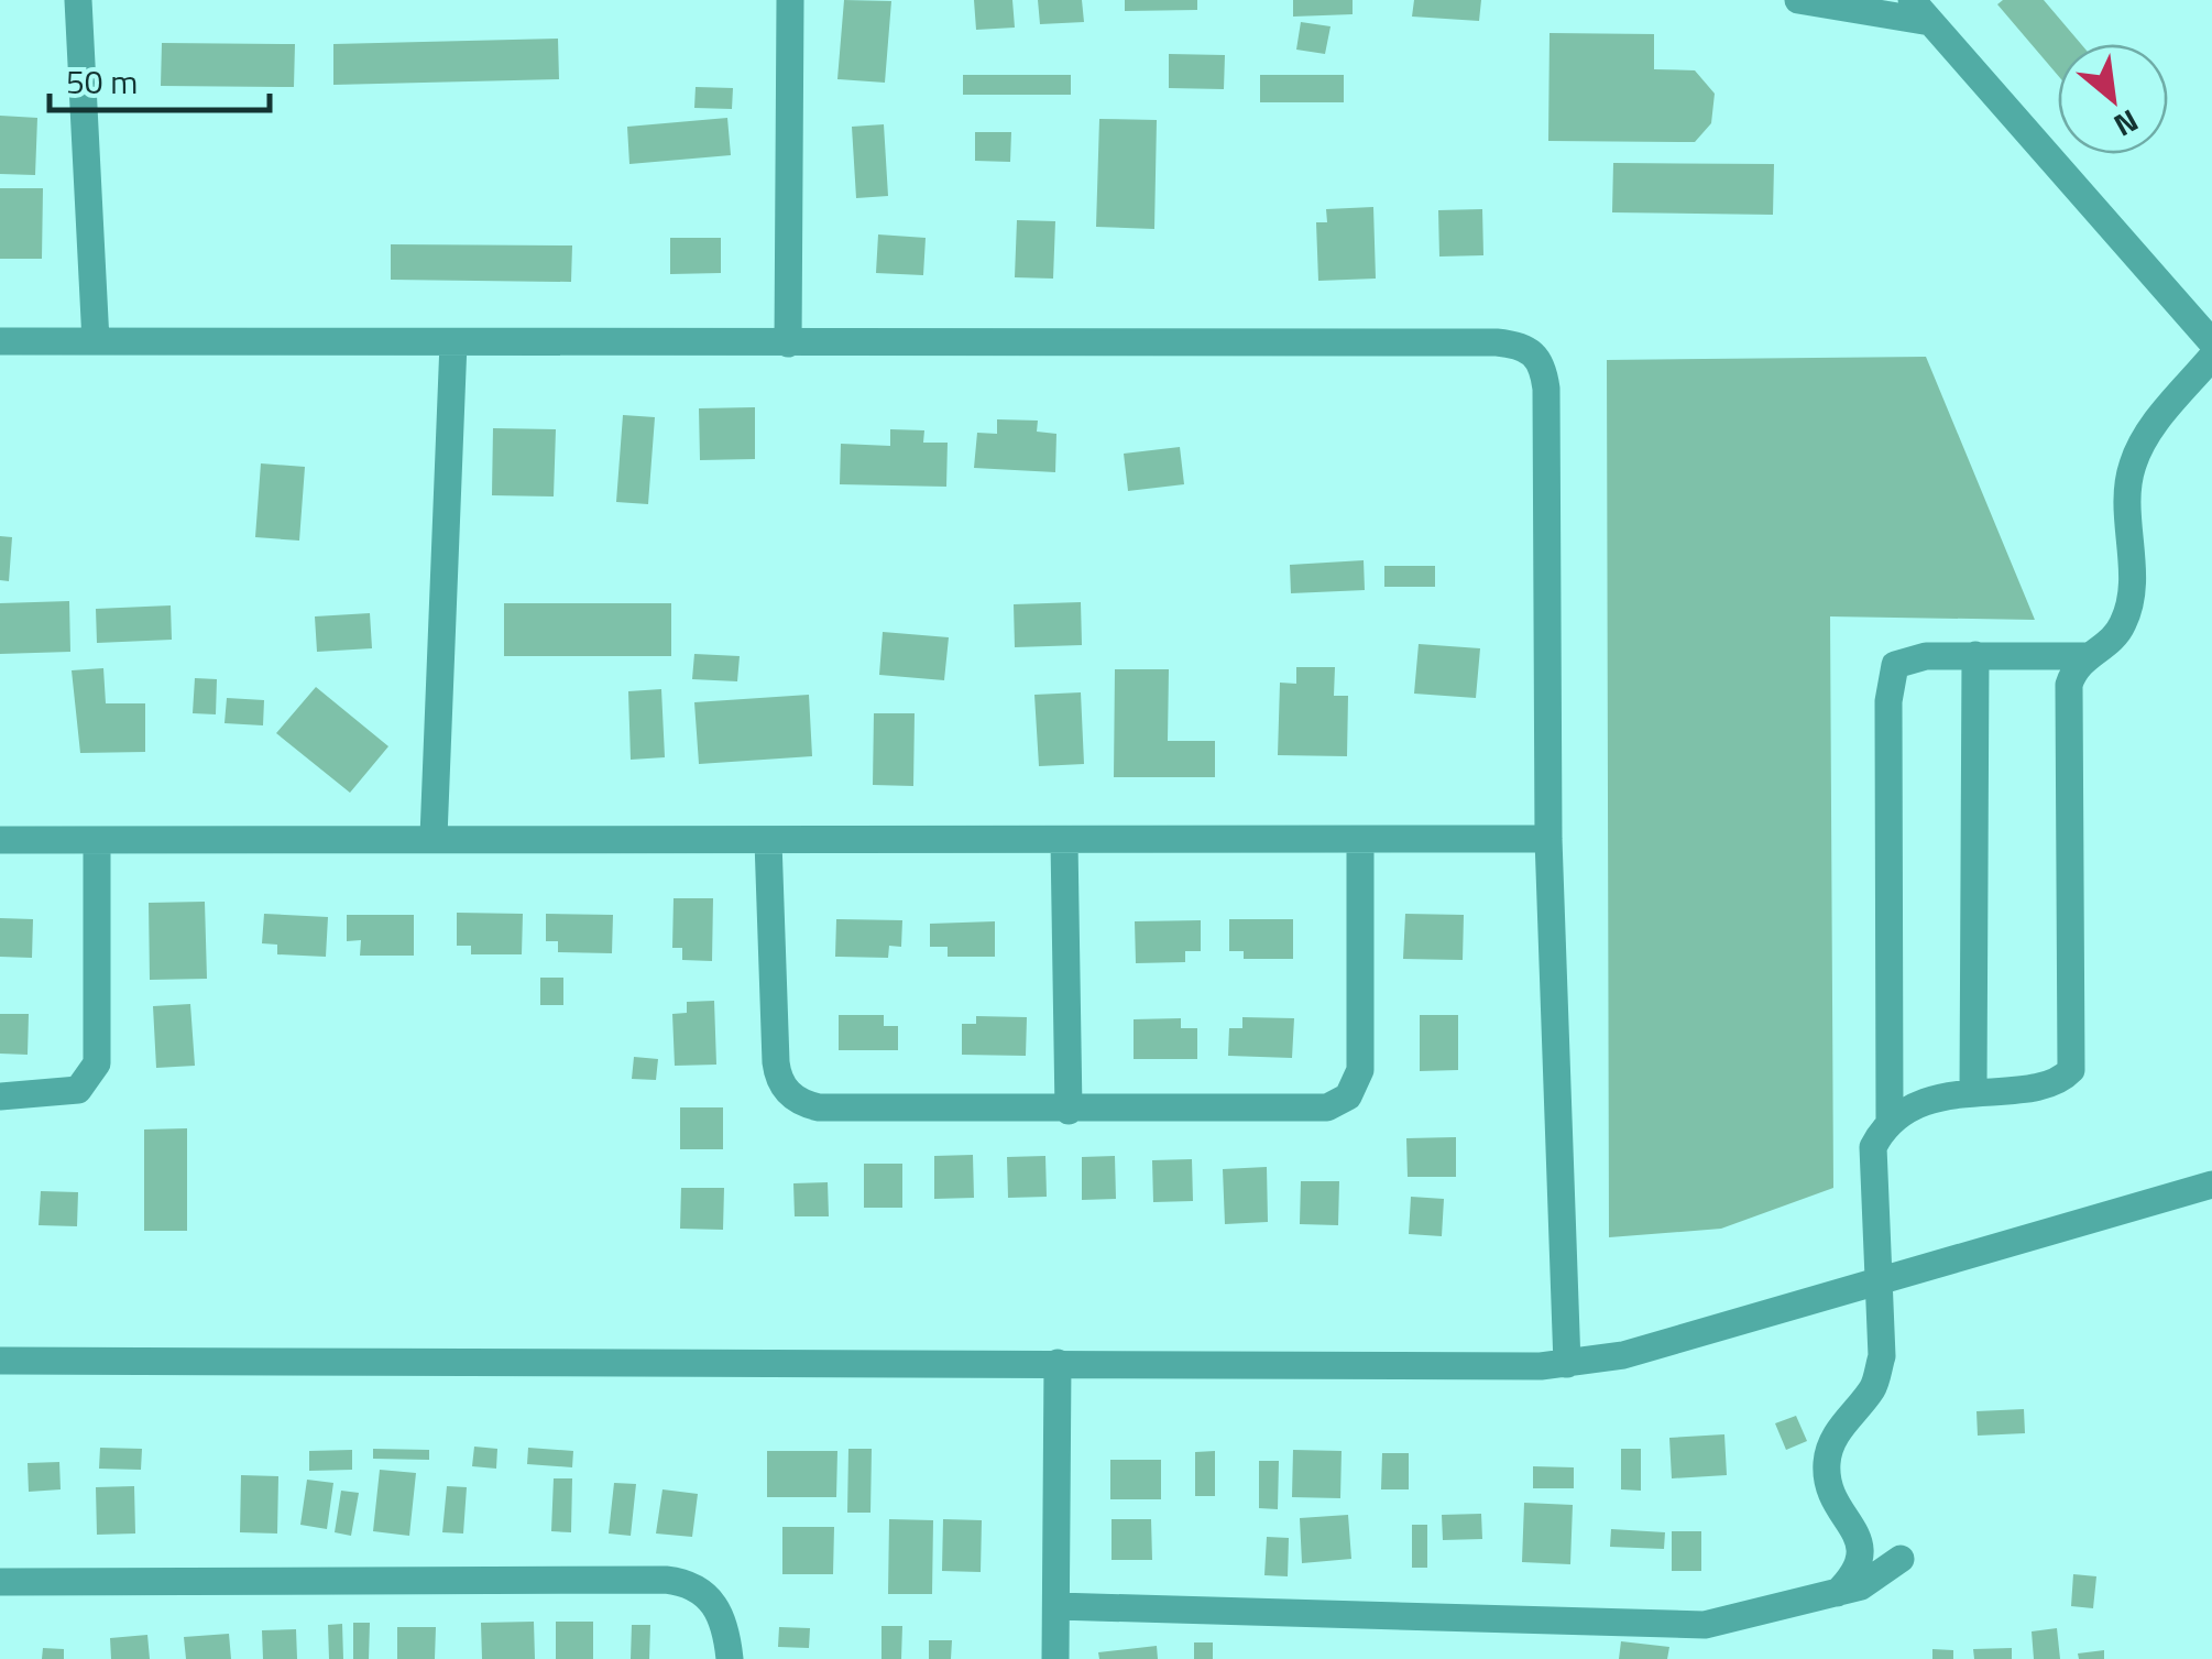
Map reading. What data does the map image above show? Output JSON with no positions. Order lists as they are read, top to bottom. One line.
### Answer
{"scale_bar":"50 m","north":"bottom right"}
